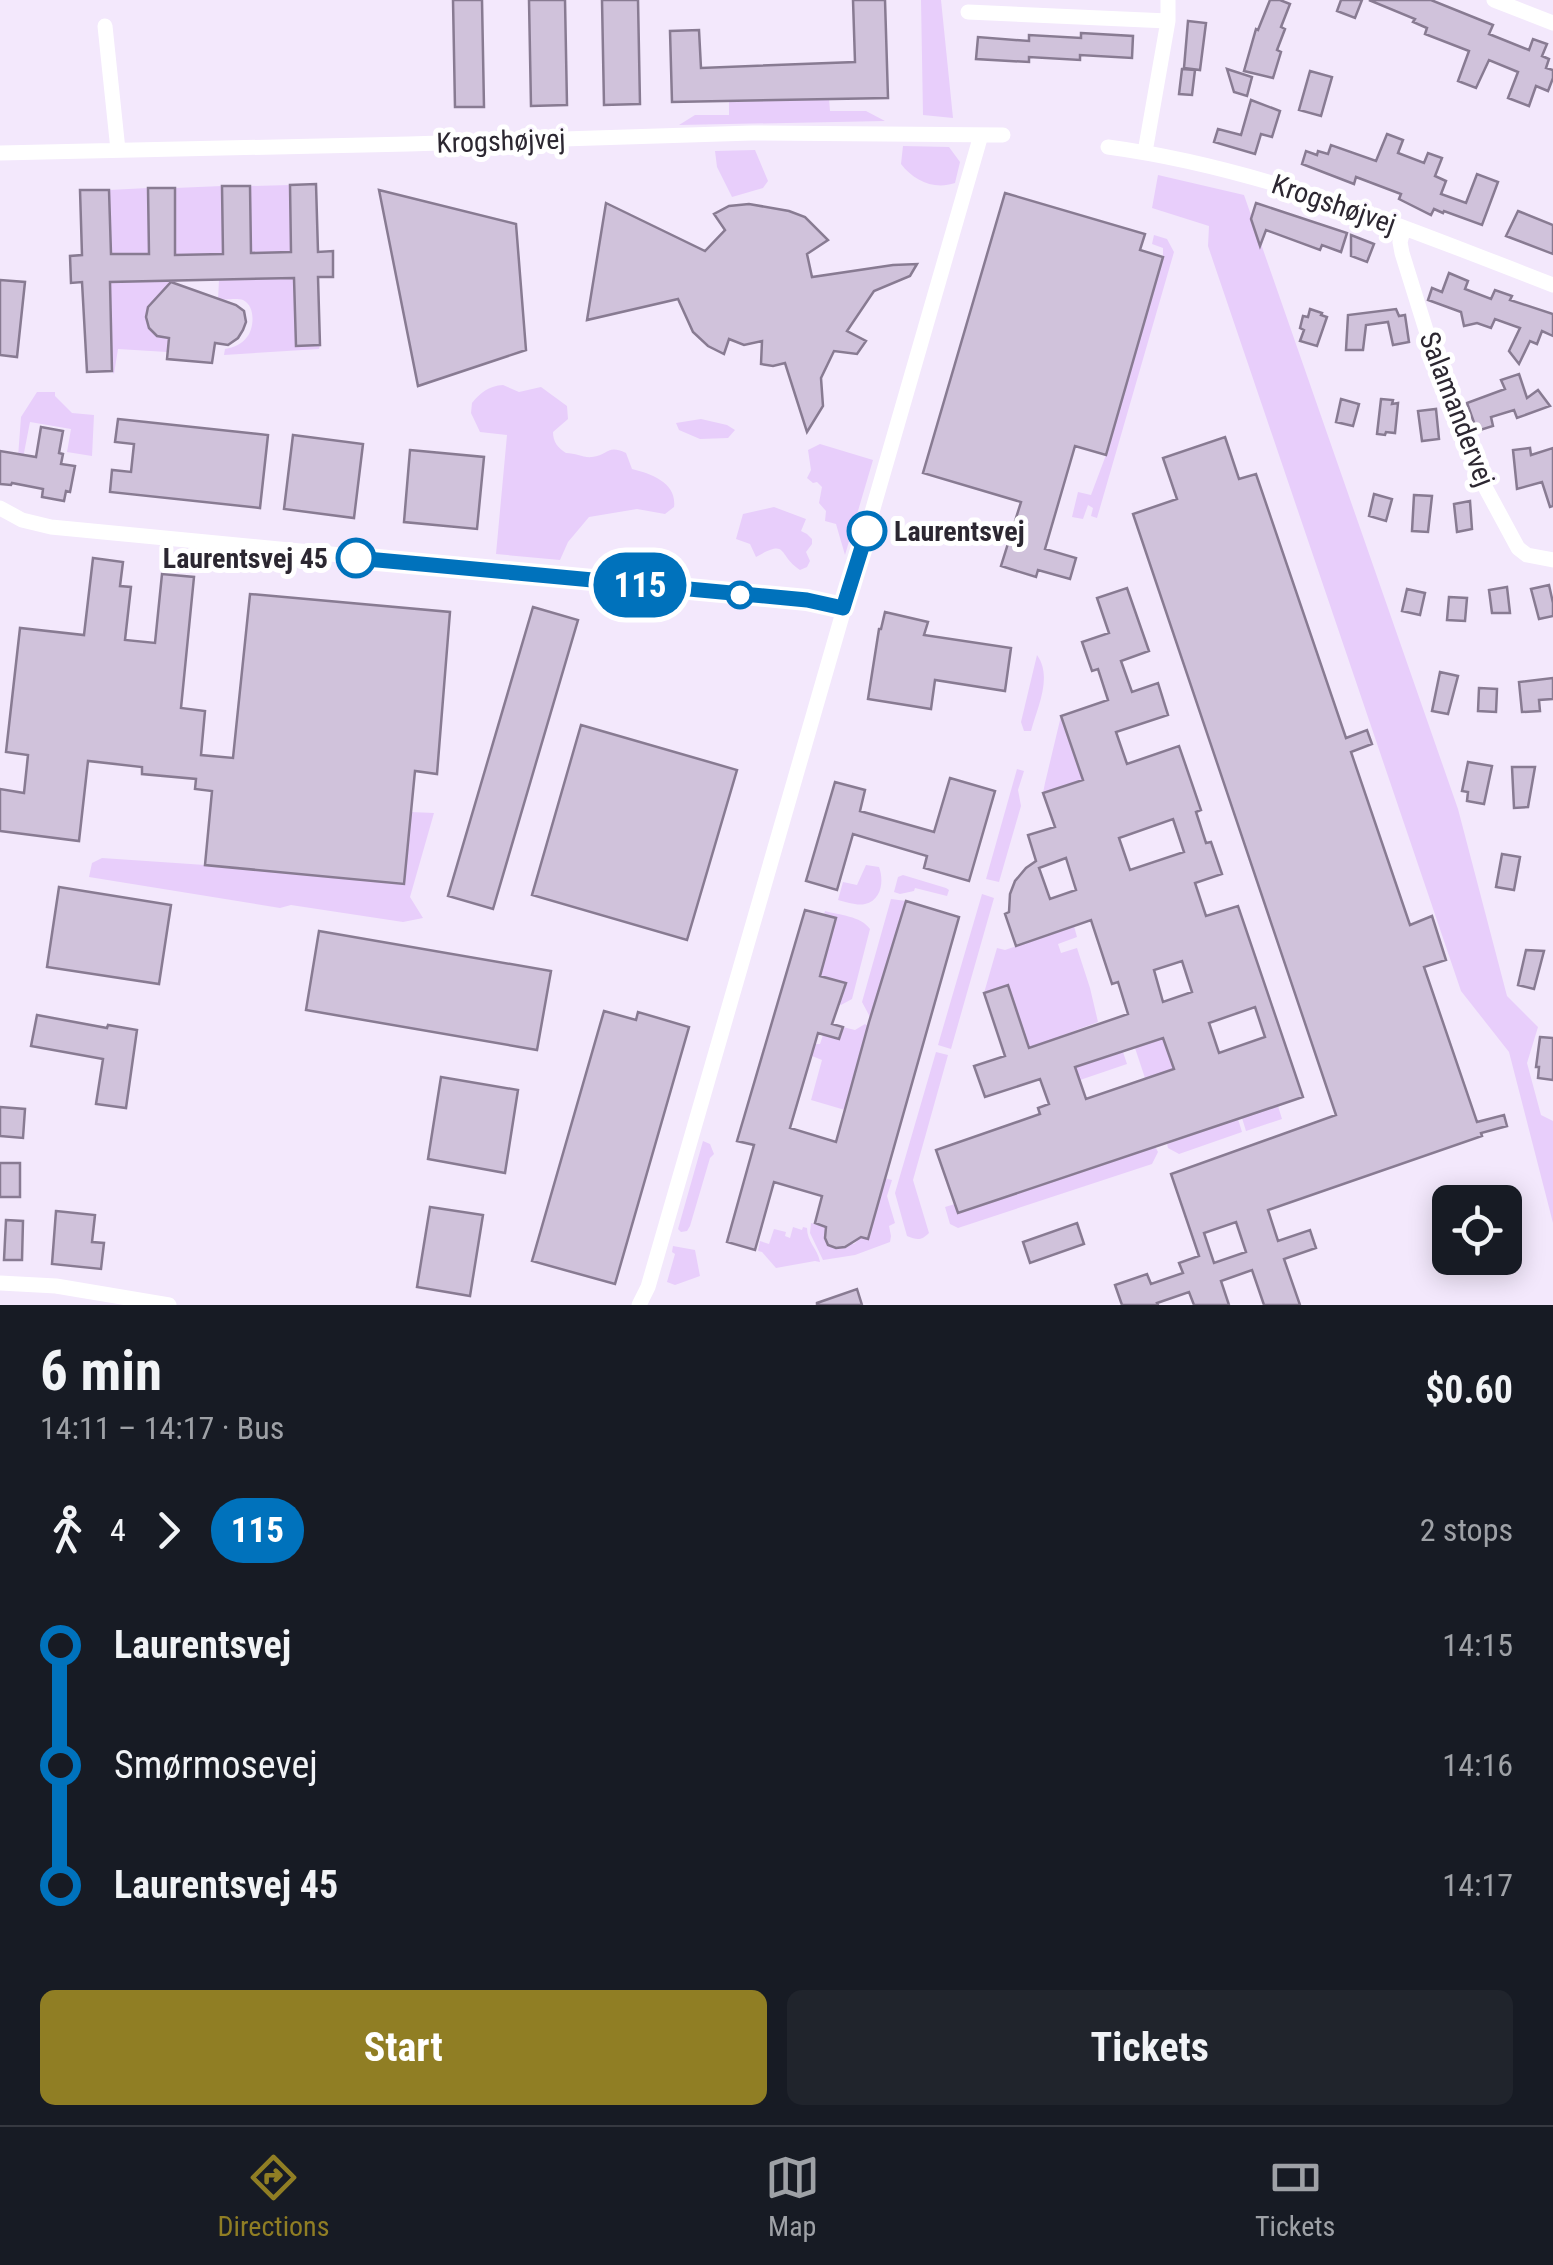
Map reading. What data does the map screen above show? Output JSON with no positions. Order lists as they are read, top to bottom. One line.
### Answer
{"streets":{"street":["Krogshøjvej","Salamandervej"]},"crossings":[["Krogshøjvej","Salamandervej"]],"places":["Laurentsvej","Laurentsvej 45"],"lines":["bus line 115"],"page":{"on_map":"115","heading":["6 min","14:11 – 14:17 · Bus","$0.60"],"legs":["4","115","2 stops"],"list":[{"name":"Laurentsvej","value":"14:15"},{"name":"Smørmosevej","value":"14:16"},{"name":"Laurentsvej 45","value":"14:17"}],"buttons":["Start","Tickets"],"tabs":["Directions","Map","Tickets"]}}
